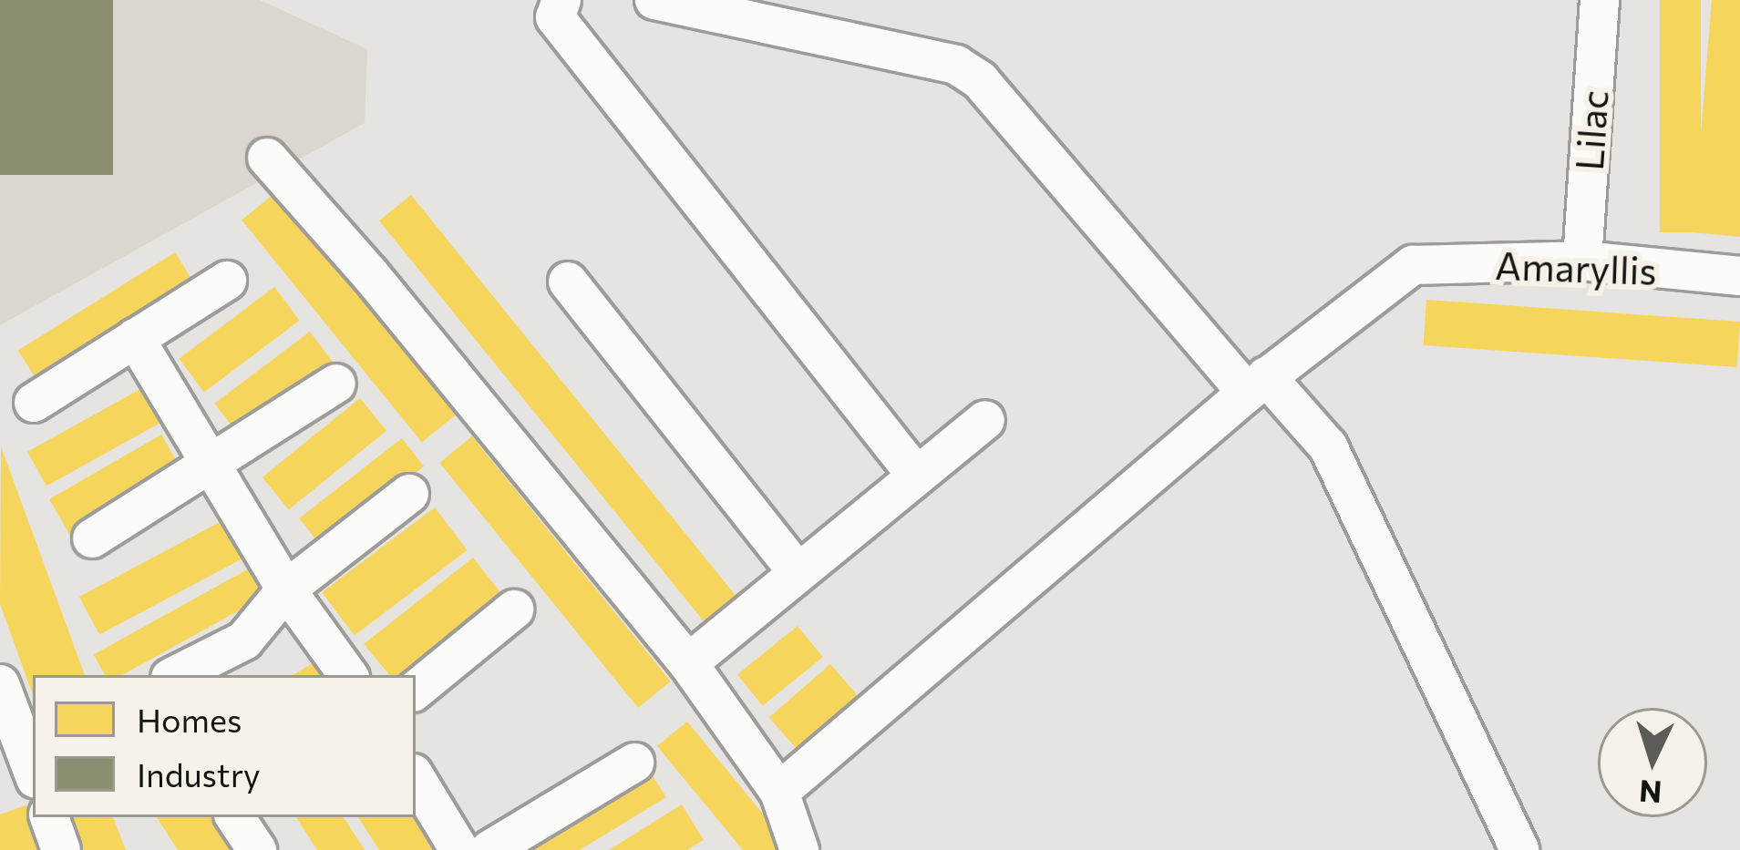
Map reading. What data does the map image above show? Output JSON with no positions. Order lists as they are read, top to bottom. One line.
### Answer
{"streets":{"street":["Lilac","Amaryllis"]},"crossings":[["Lilac","Amaryllis"]],"legend":["Homes","Industry"],"north":"bottom"}
